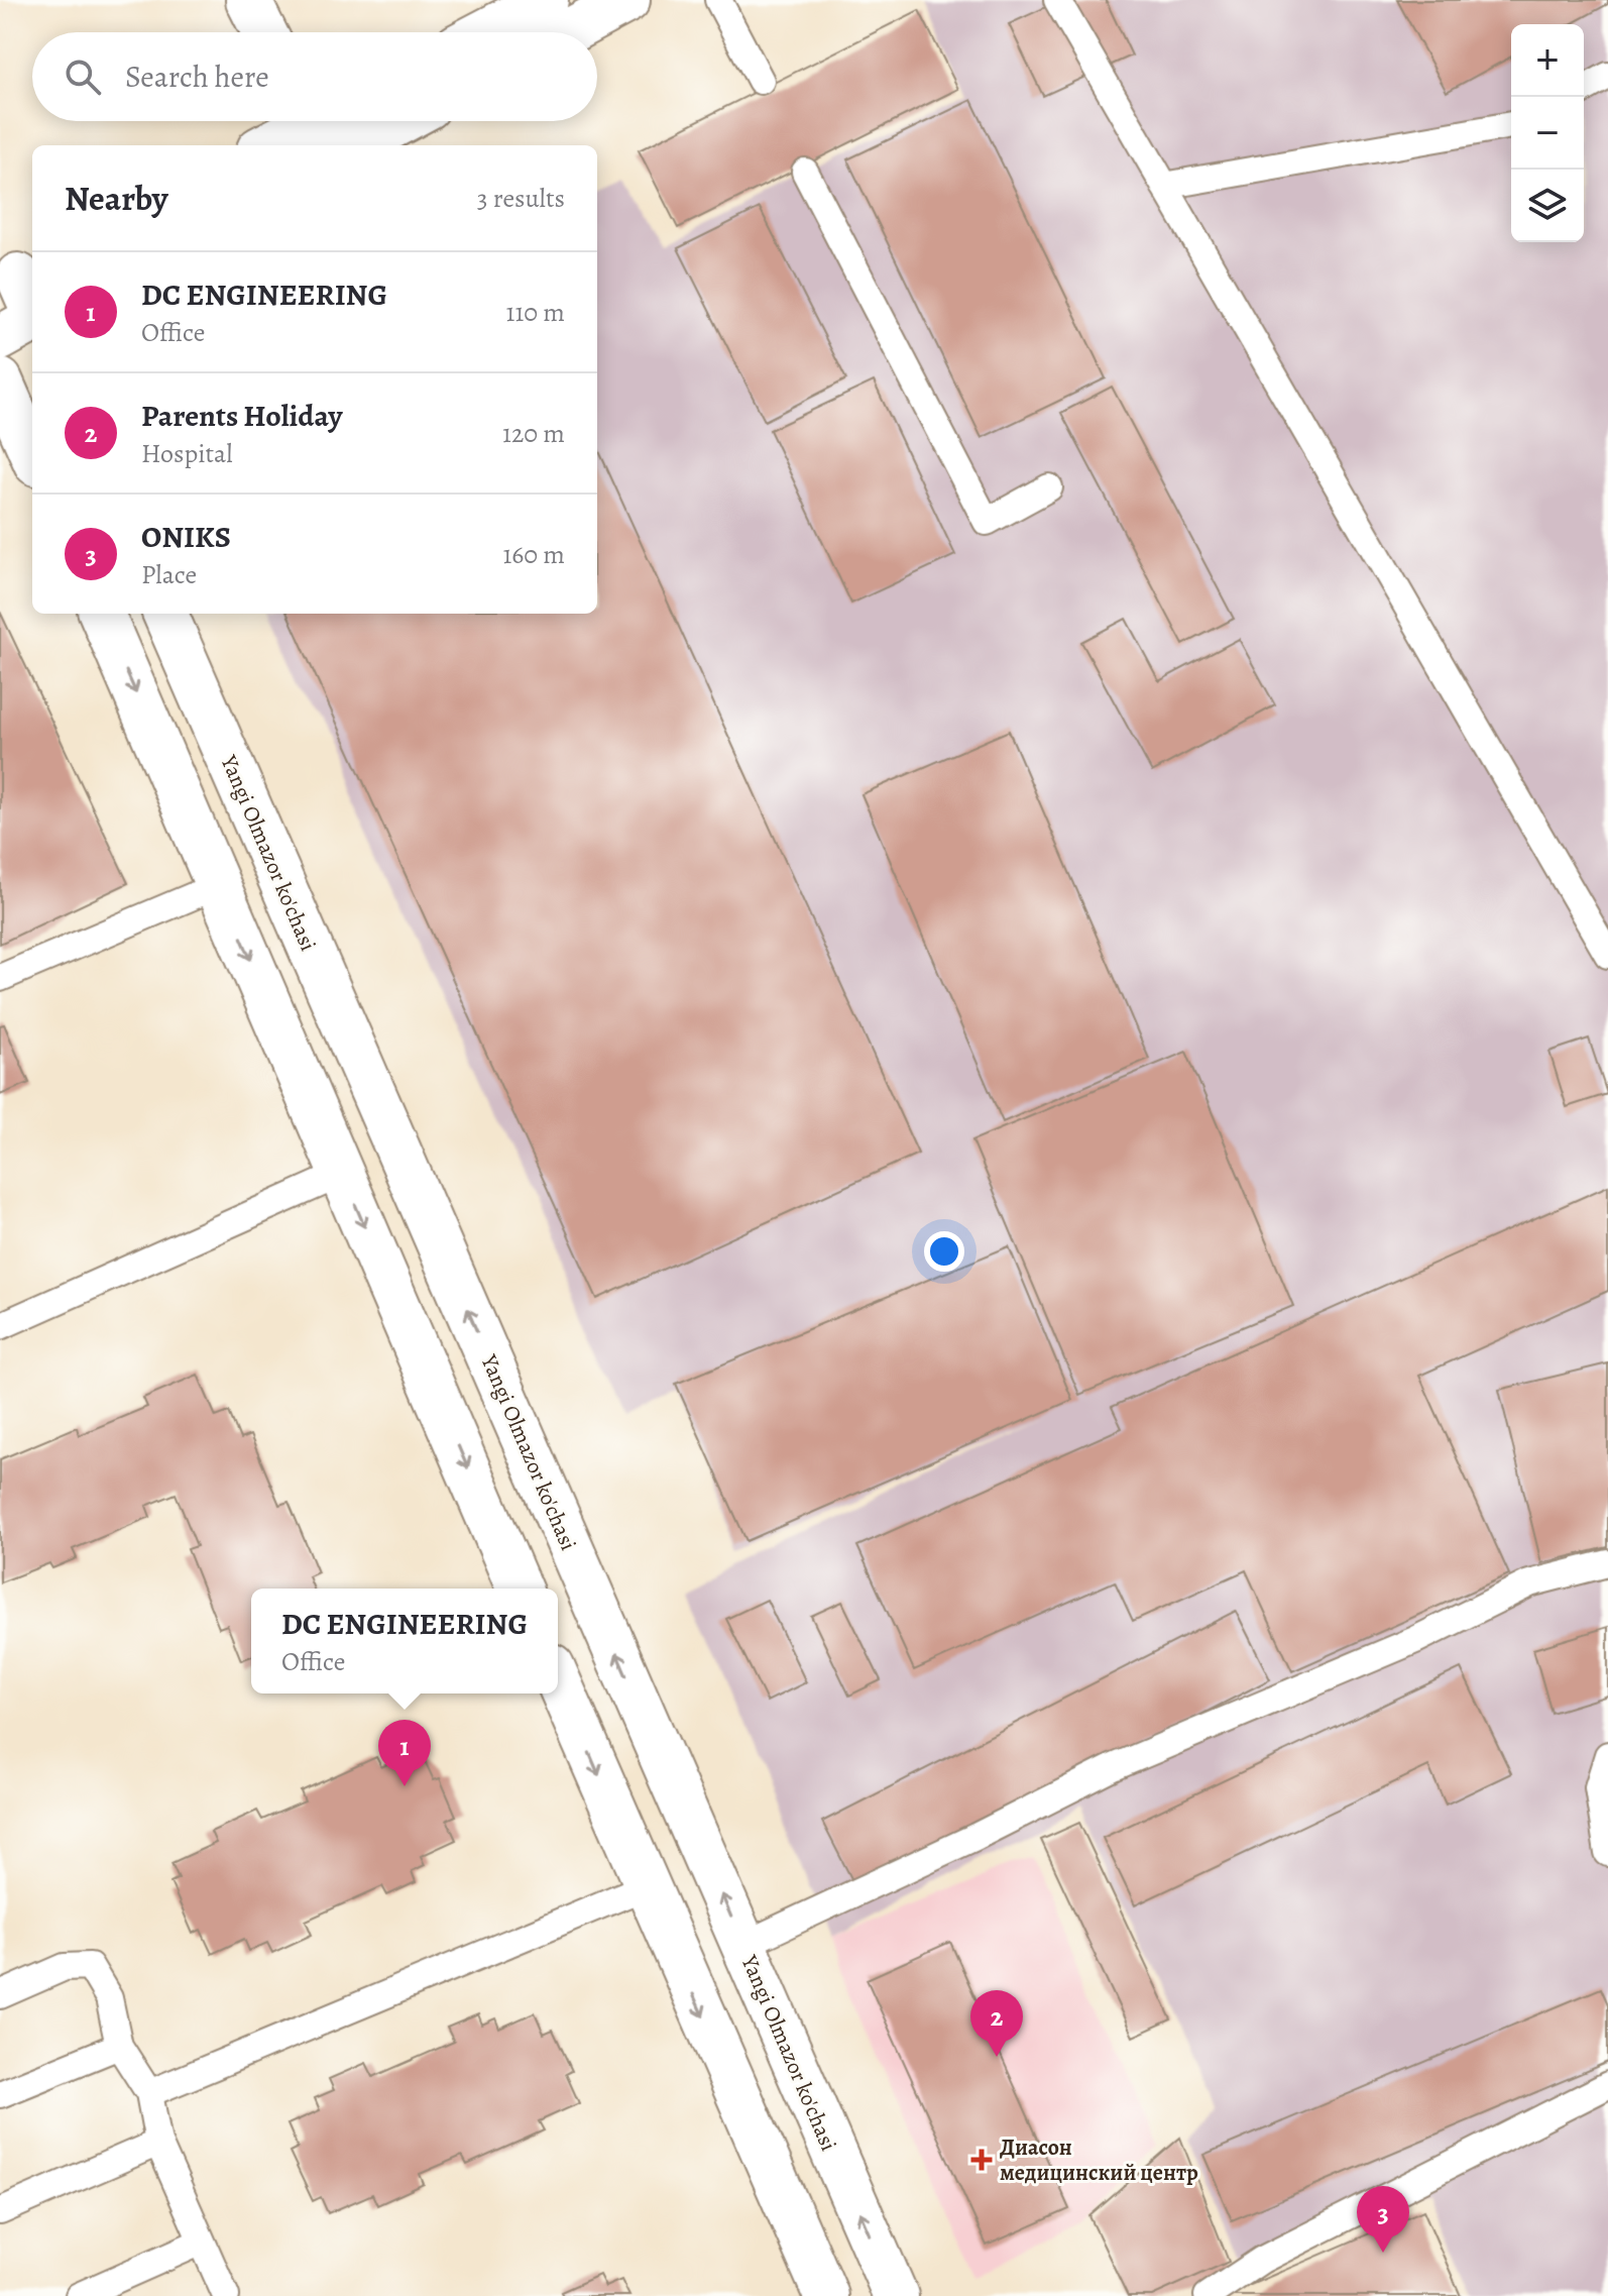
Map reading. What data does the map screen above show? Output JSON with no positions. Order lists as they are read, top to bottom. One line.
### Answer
{"streets":{"main road":["Yangi Olmazor ko'chasi"]},"places":{"health":["Диасон медицинский центр"]},"page":{"map_buttons":["+","−"],"search":"Search here","heading":["Nearby","3 results"],"list":[{"mark":"1","name":"DC ENGINEERING","note":"Office","value":"110 m"},{"mark":"2","name":"Parents Holiday","note":"Hospital","value":"120 m"},{"mark":"3","name":"ONIKS","note":"Place","value":"160 m"}],"popup":["DC ENGINEERING","Office"],"pins":["1","2","3"]}}
